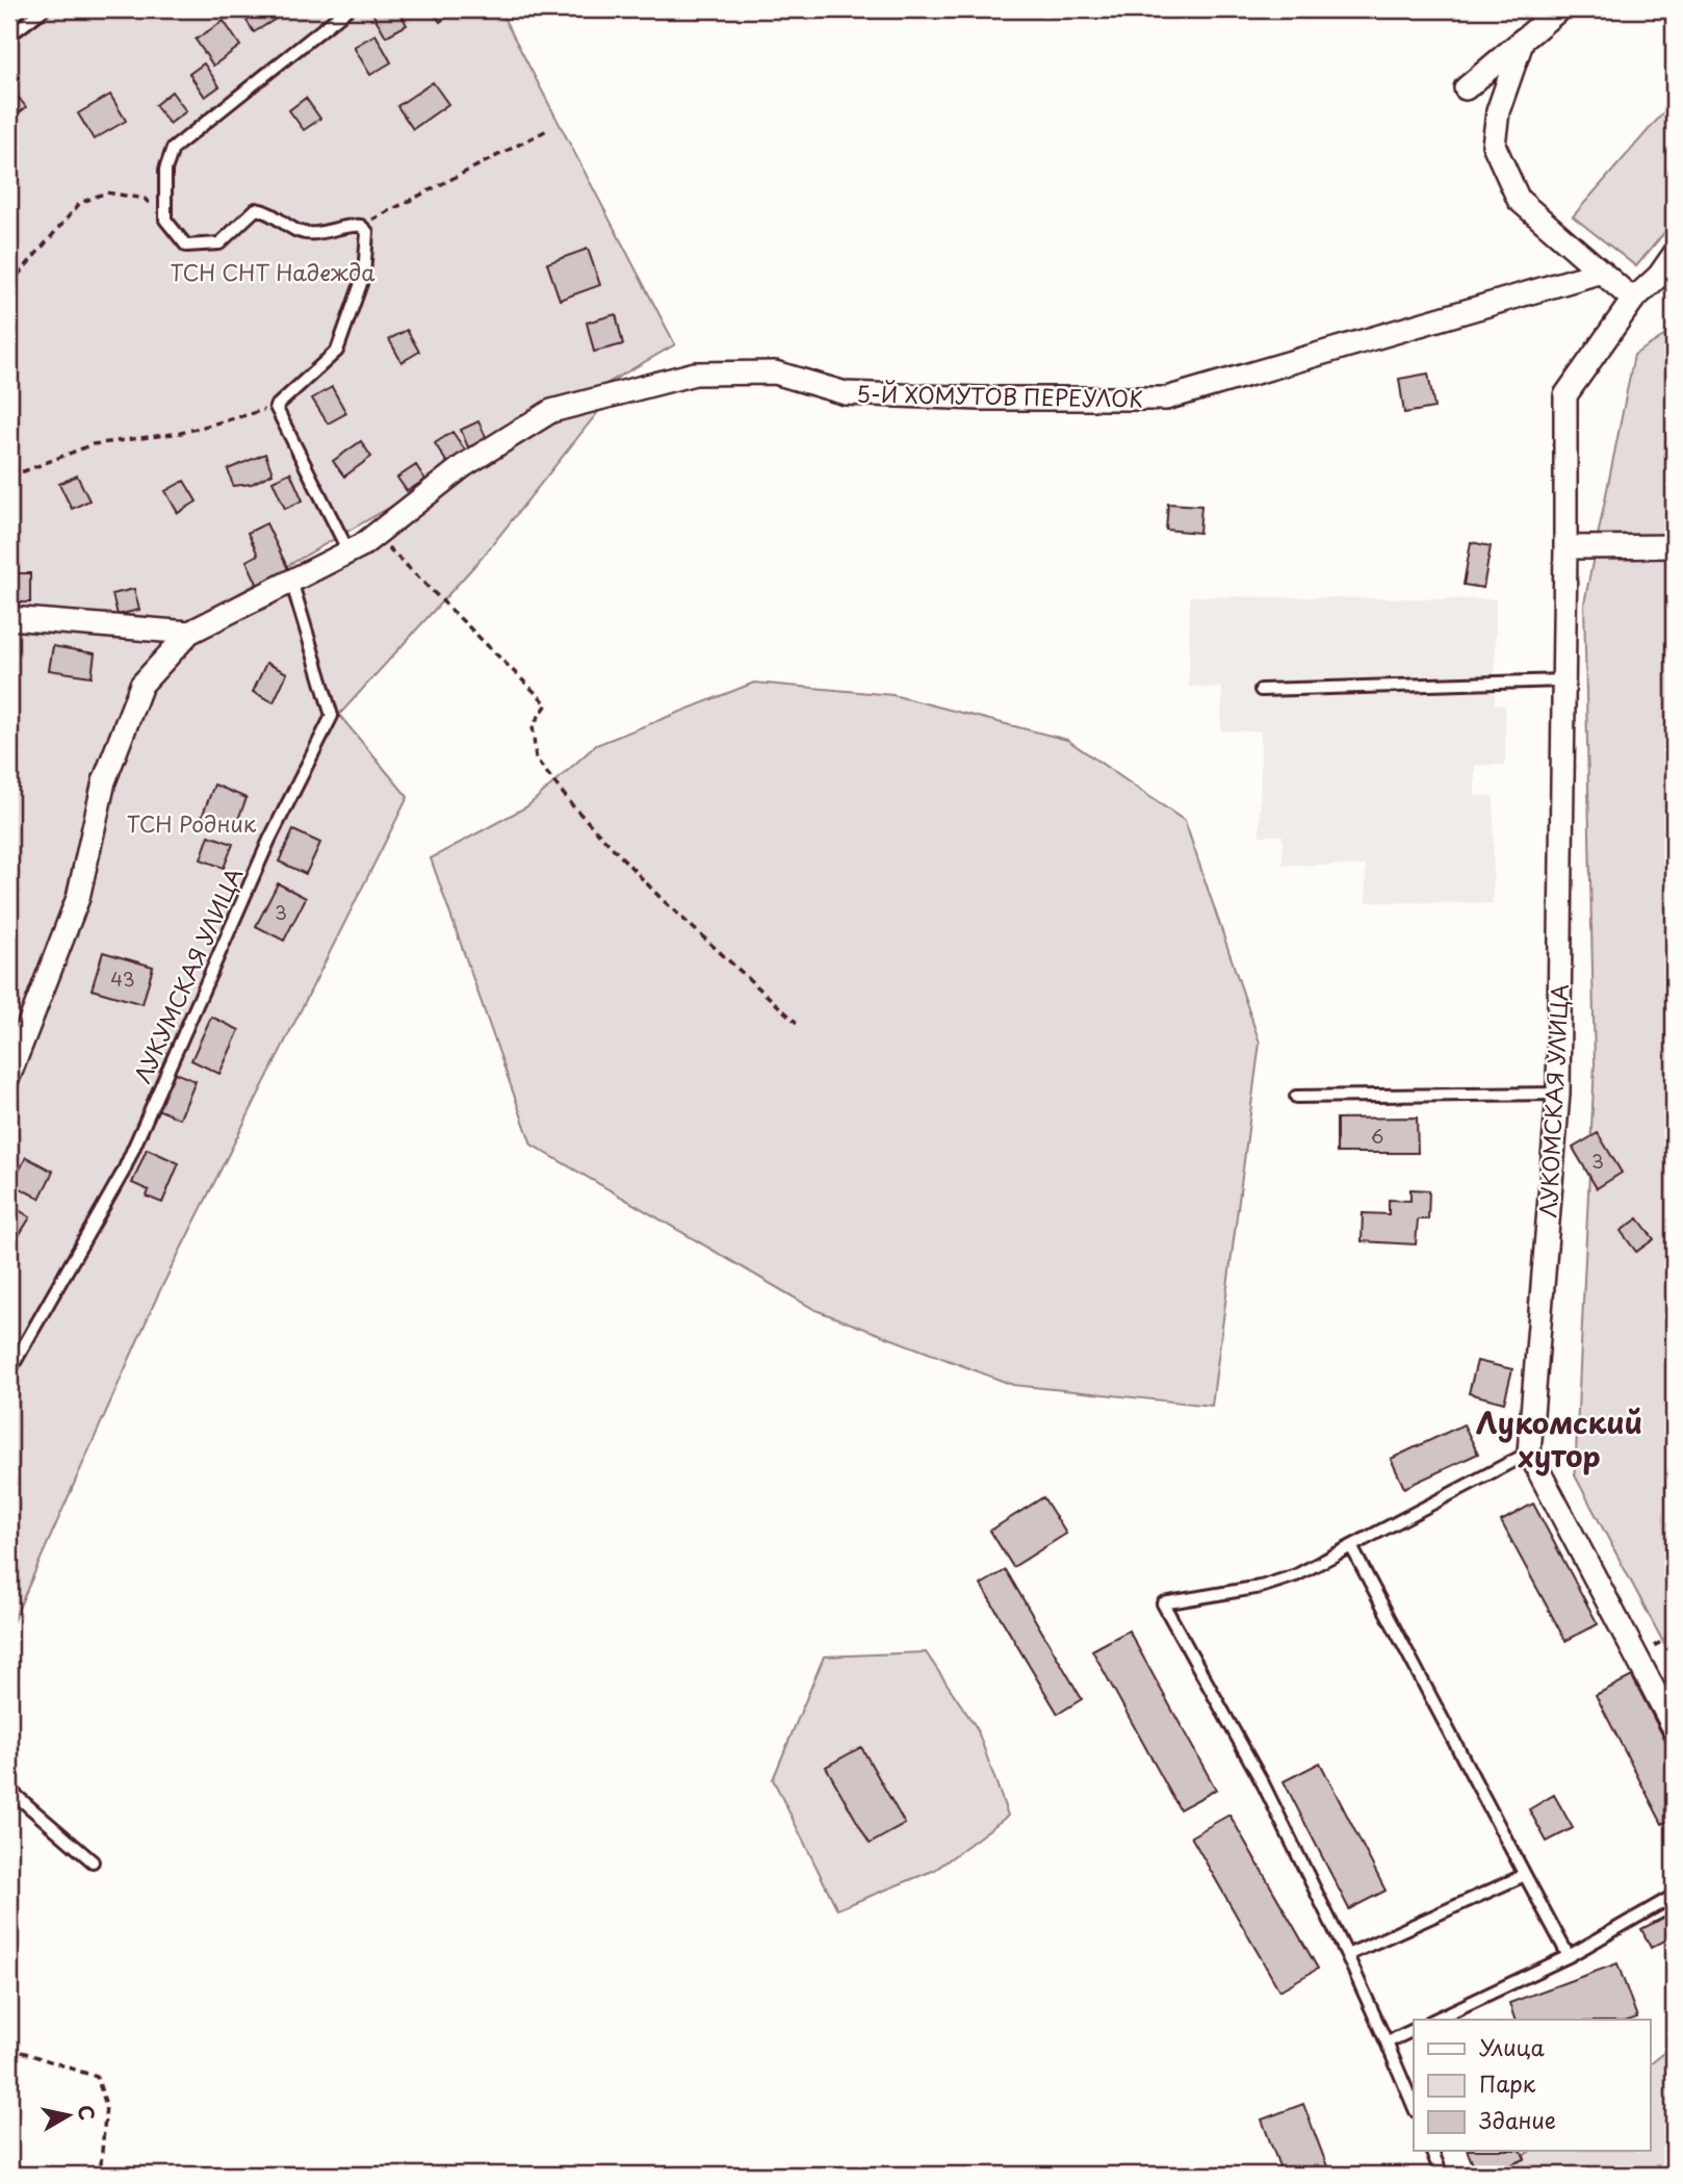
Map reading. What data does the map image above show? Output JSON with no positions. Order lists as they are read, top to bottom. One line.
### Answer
{"streets":{"street":["5-Й ХОМУТОВ ПЕРЕУЛОК","ЛУКОМСКАЯ УЛИЦА"],"lane":["ЛУКУМСКАЯ УЛИЦА"]},"crossings":[["5-Й ХОМУТОВ ПЕРЕУЛОК","ЛУКУМСКАЯ УЛИЦА"]],"districts":["Лукомский хутор"],"parks":["ТСН СНТ Надежда","ТСН Родник"],"house_numbers":["3","43","6","3"],"legend":["Улица","Парк","Здание"],"north":"right"}
